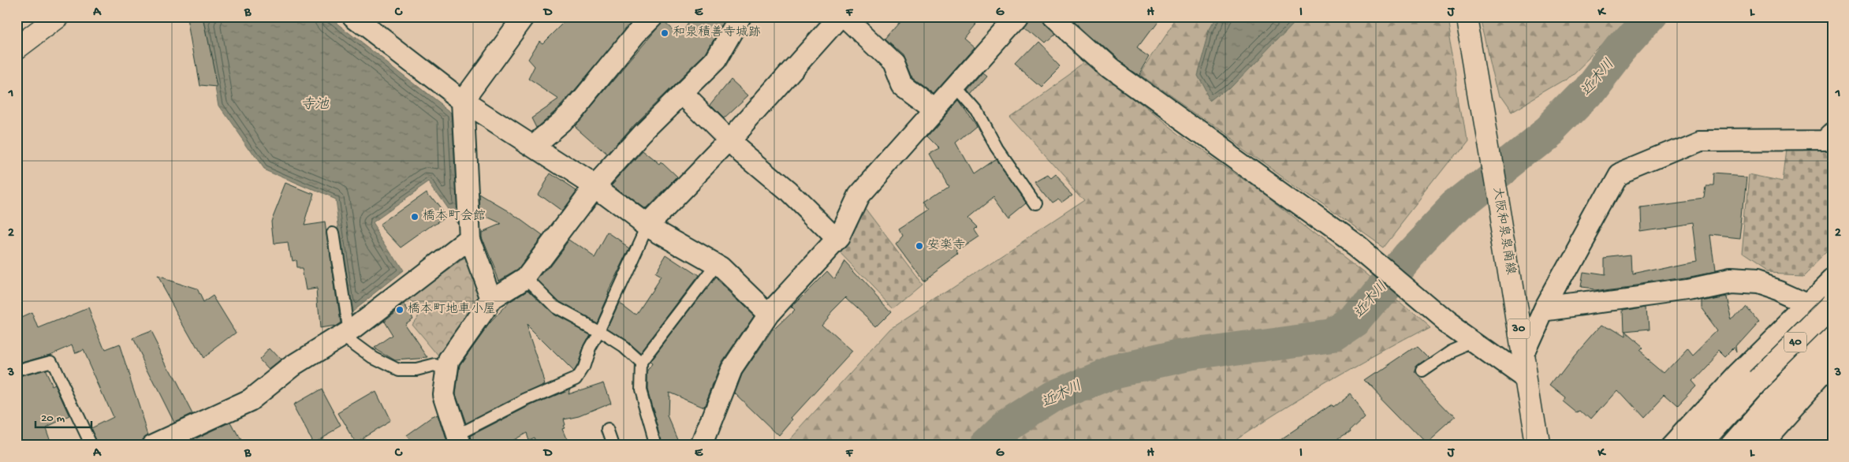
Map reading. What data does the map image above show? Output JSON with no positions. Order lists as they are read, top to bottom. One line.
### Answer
{"streets":{"main road":["大阪和泉泉南線","30","40"]},"water":["近木川","寺池"],"places":["和泉積善寺城跡","橋本町会館","安楽寺","橋本町地車小屋"],"scale_bar":"20 m","grid":{"columns":["A","B","C","D","E","F","G","H","I","J","K","L"],"rows":["1","2","3"]}}
